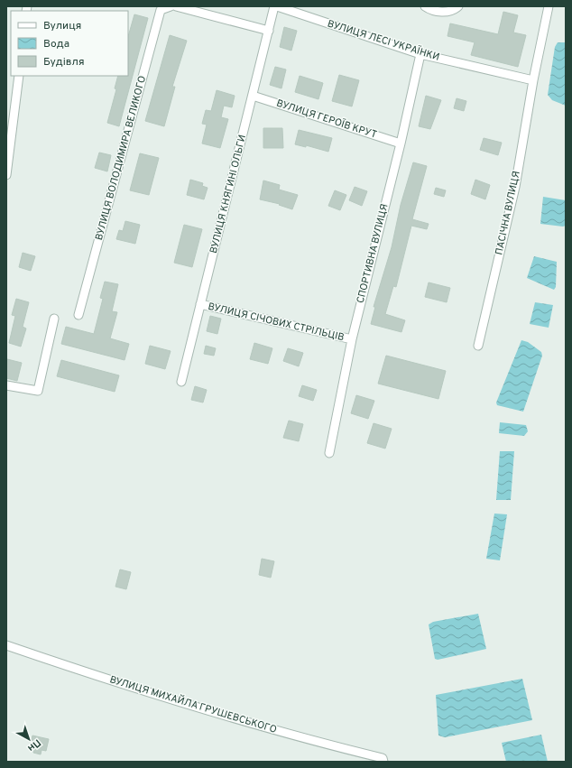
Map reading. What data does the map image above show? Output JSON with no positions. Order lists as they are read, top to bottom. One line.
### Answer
{"streets":{"street":["ВУЛИЦЯ ЛЕСІ УКРАЇНКИ","ВУЛИЦЯ ГЕРОЇВ КРУТ","ВУЛИЦЯ ВОЛОДИМИРА ВЕЛИКОГО","ВУЛИЦЯ КНЯГИНІ ОЛЬГИ","ПАСІЧНА ВУЛИЦЯ","СПОРТИВНА ВУЛИЦЯ","ВУЛИЦЯ СІЧОВИХ СТРІЛЬЦІВ","ВУЛИЦЯ МИХАЙЛА ГРУШЕВСЬКОГО"]},"crossings":[["ВУЛИЦЯ ЛЕСІ УКРАЇНКИ","ВУЛИЦЯ КНЯГИНІ ОЛЬГИ"],["ВУЛИЦЯ ЛЕСІ УКРАЇНКИ","ПАСІЧНА ВУЛИЦЯ"],["ВУЛИЦЯ ЛЕСІ УКРАЇНКИ","СПОРТИВНА ВУЛИЦЯ"],["ВУЛИЦЯ ГЕРОЇВ КРУТ","ВУЛИЦЯ КНЯГИНІ ОЛЬГИ"],["ВУЛИЦЯ ГЕРОЇВ КРУТ","СПОРТИВНА ВУЛИЦЯ"],["ВУЛИЦЯ КНЯГИНІ ОЛЬГИ","ВУЛИЦЯ СІЧОВИХ СТРІЛЬЦІВ"],["СПОРТИВНА ВУЛИЦЯ","ВУЛИЦЯ СІЧОВИХ СТРІЛЬЦІВ"]],"legend":["Вулиця","Вода","Будівля"],"north":"bottom right"}
